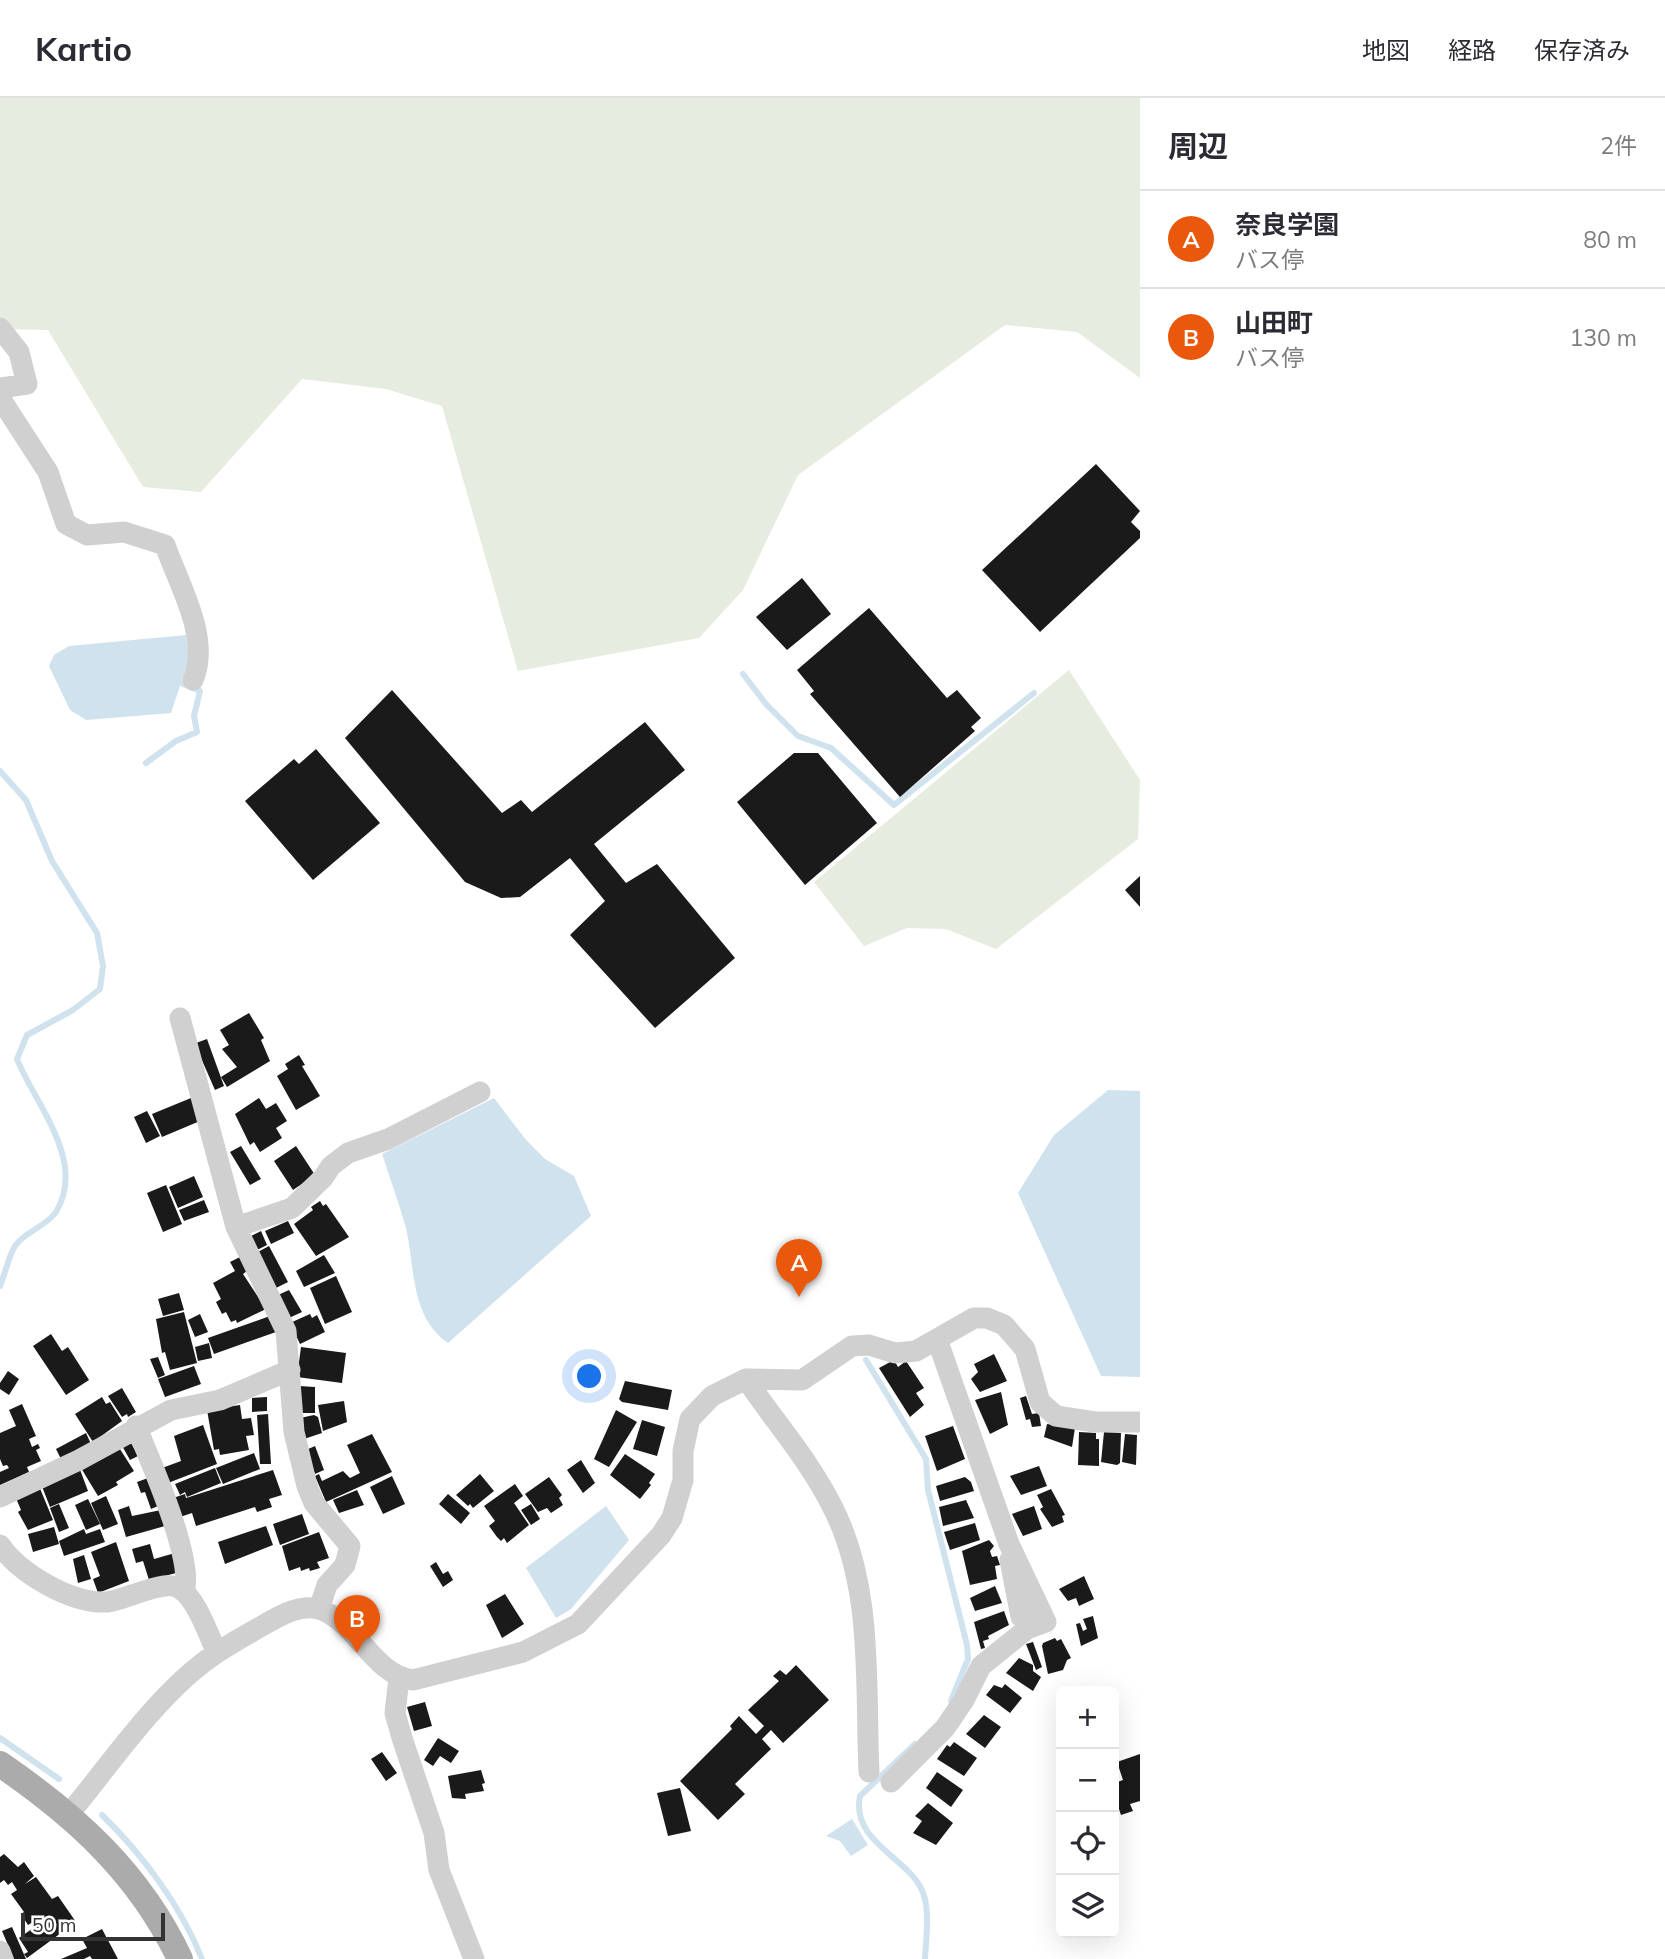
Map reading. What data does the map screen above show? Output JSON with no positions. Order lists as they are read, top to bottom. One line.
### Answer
{"scale_bar":"50 m","page":{"header":"Kartio","nav":["地図","経路","保存済み"],"heading":["周辺","2件"],"list":[{"mark":"A","name":"奈良学園","note":"バス停","value":"80 m"},{"mark":"B","name":"山田町","note":"バス停","value":"130 m"}],"pins":["A","B"],"map_buttons":["+","−"],"scale":"50 m"}}
